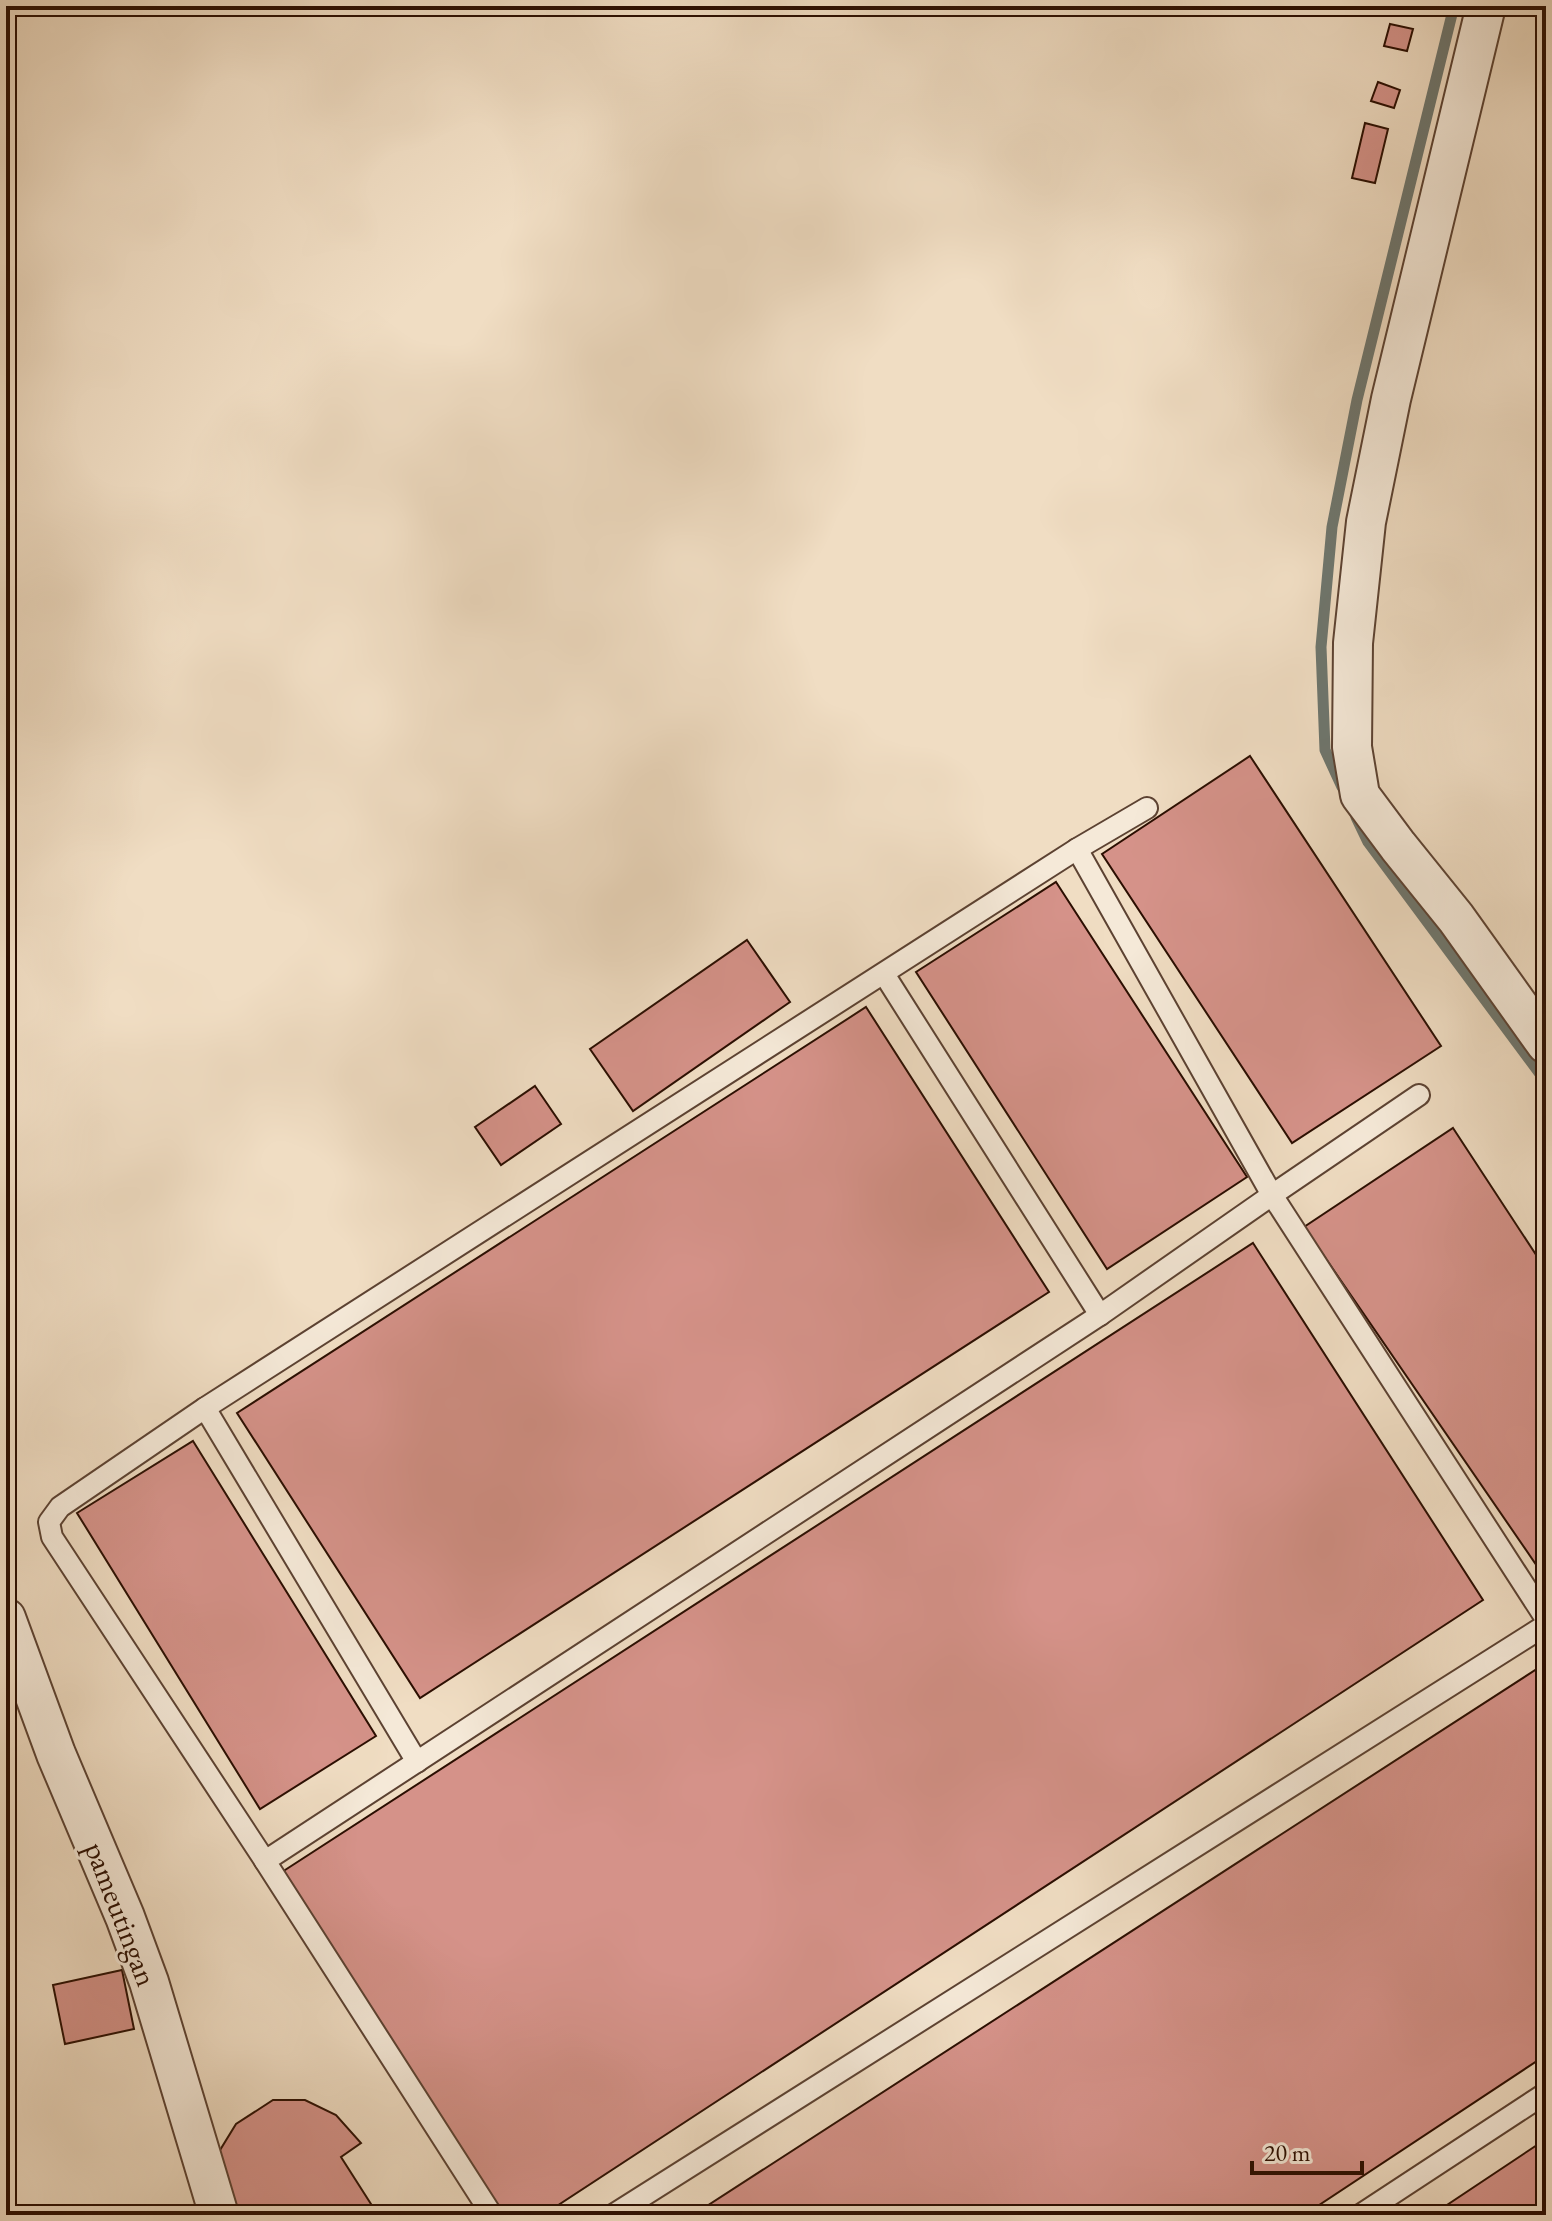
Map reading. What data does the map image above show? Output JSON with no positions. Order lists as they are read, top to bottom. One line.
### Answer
{"streets":{"street":["pameutingan"]},"scale_bar":"20 m"}
